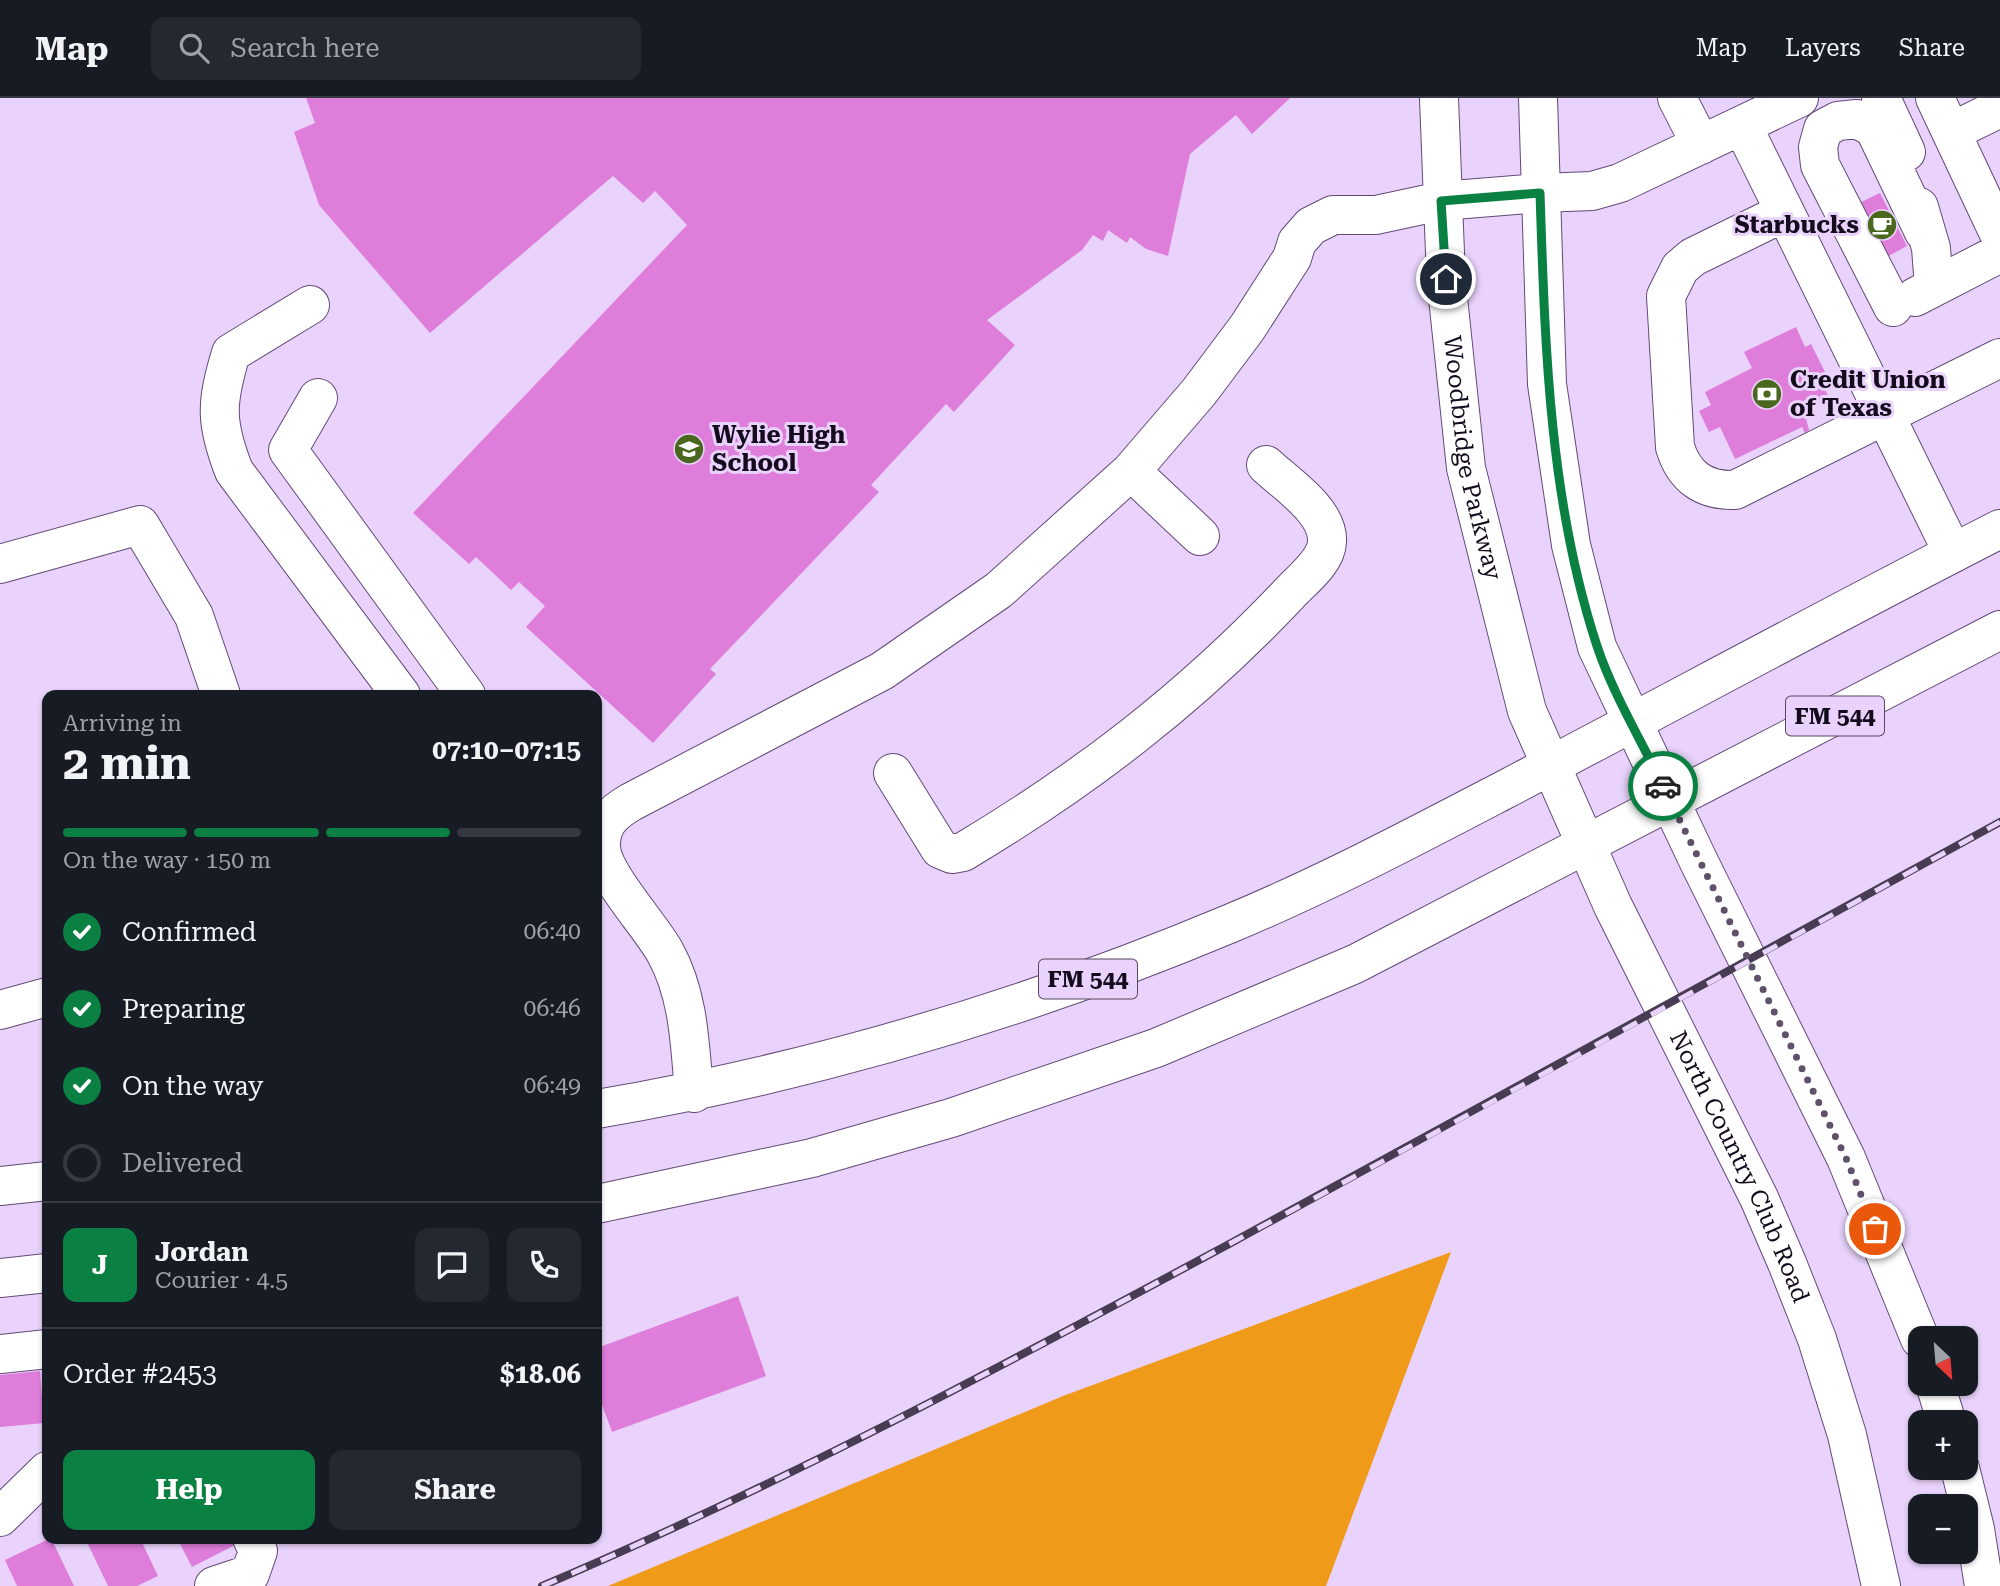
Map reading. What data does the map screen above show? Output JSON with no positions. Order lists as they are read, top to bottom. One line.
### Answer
{"streets":{"main road":["Woodbridge Parkway","FM 544","North Country Club Road"]},"crossings":[["Woodbridge Parkway","FM 544"],["Woodbridge Parkway","North Country Club Road"],["FM 544","North Country Club Road"]],"places":{"cafe":["Starbucks"],"bank":["Credit Union of Texas"],"school or university":["Wylie High School"]},"north":"bottom right","page":{"header":"Map","search":"Search here","nav":["Map","Layers","Share"],"heading":["2 min","Arriving in","07:10–07:15"],"panel":["Jordan","Courier · 4.5","Order #2453","$18.06"],"bar":"On the way · 150 m","list":[["Confirmed","06:40"],["Preparing","06:46"],["On the way","06:49"],"Delivered"],"round":"J","map_buttons":["+","−"],"buttons":["Help","Share"]}}
